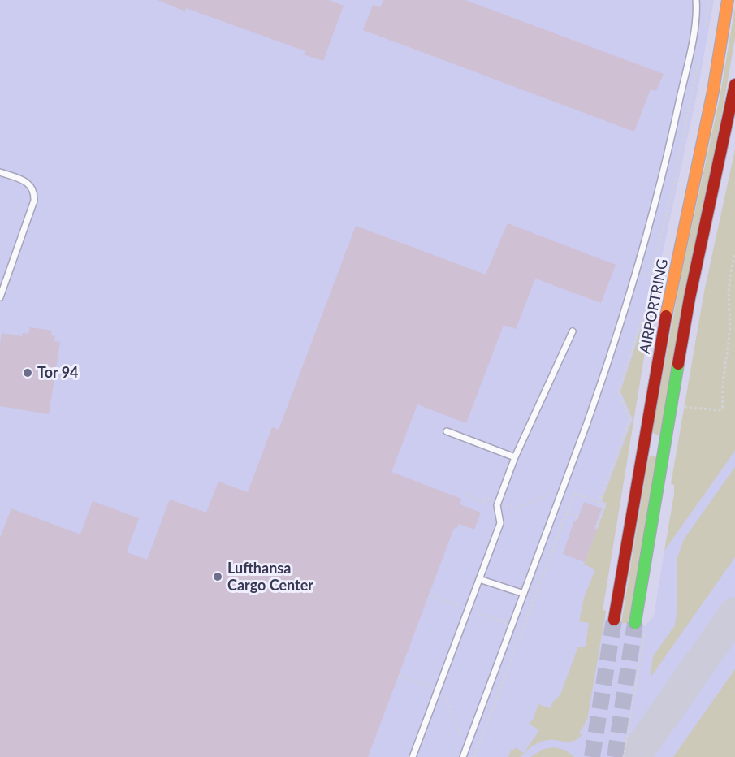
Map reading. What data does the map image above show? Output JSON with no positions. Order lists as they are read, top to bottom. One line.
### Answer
{"streets":{"street":["AIRPORTRING"]},"places":["Tor 94","Lufthansa Cargo Center"]}
